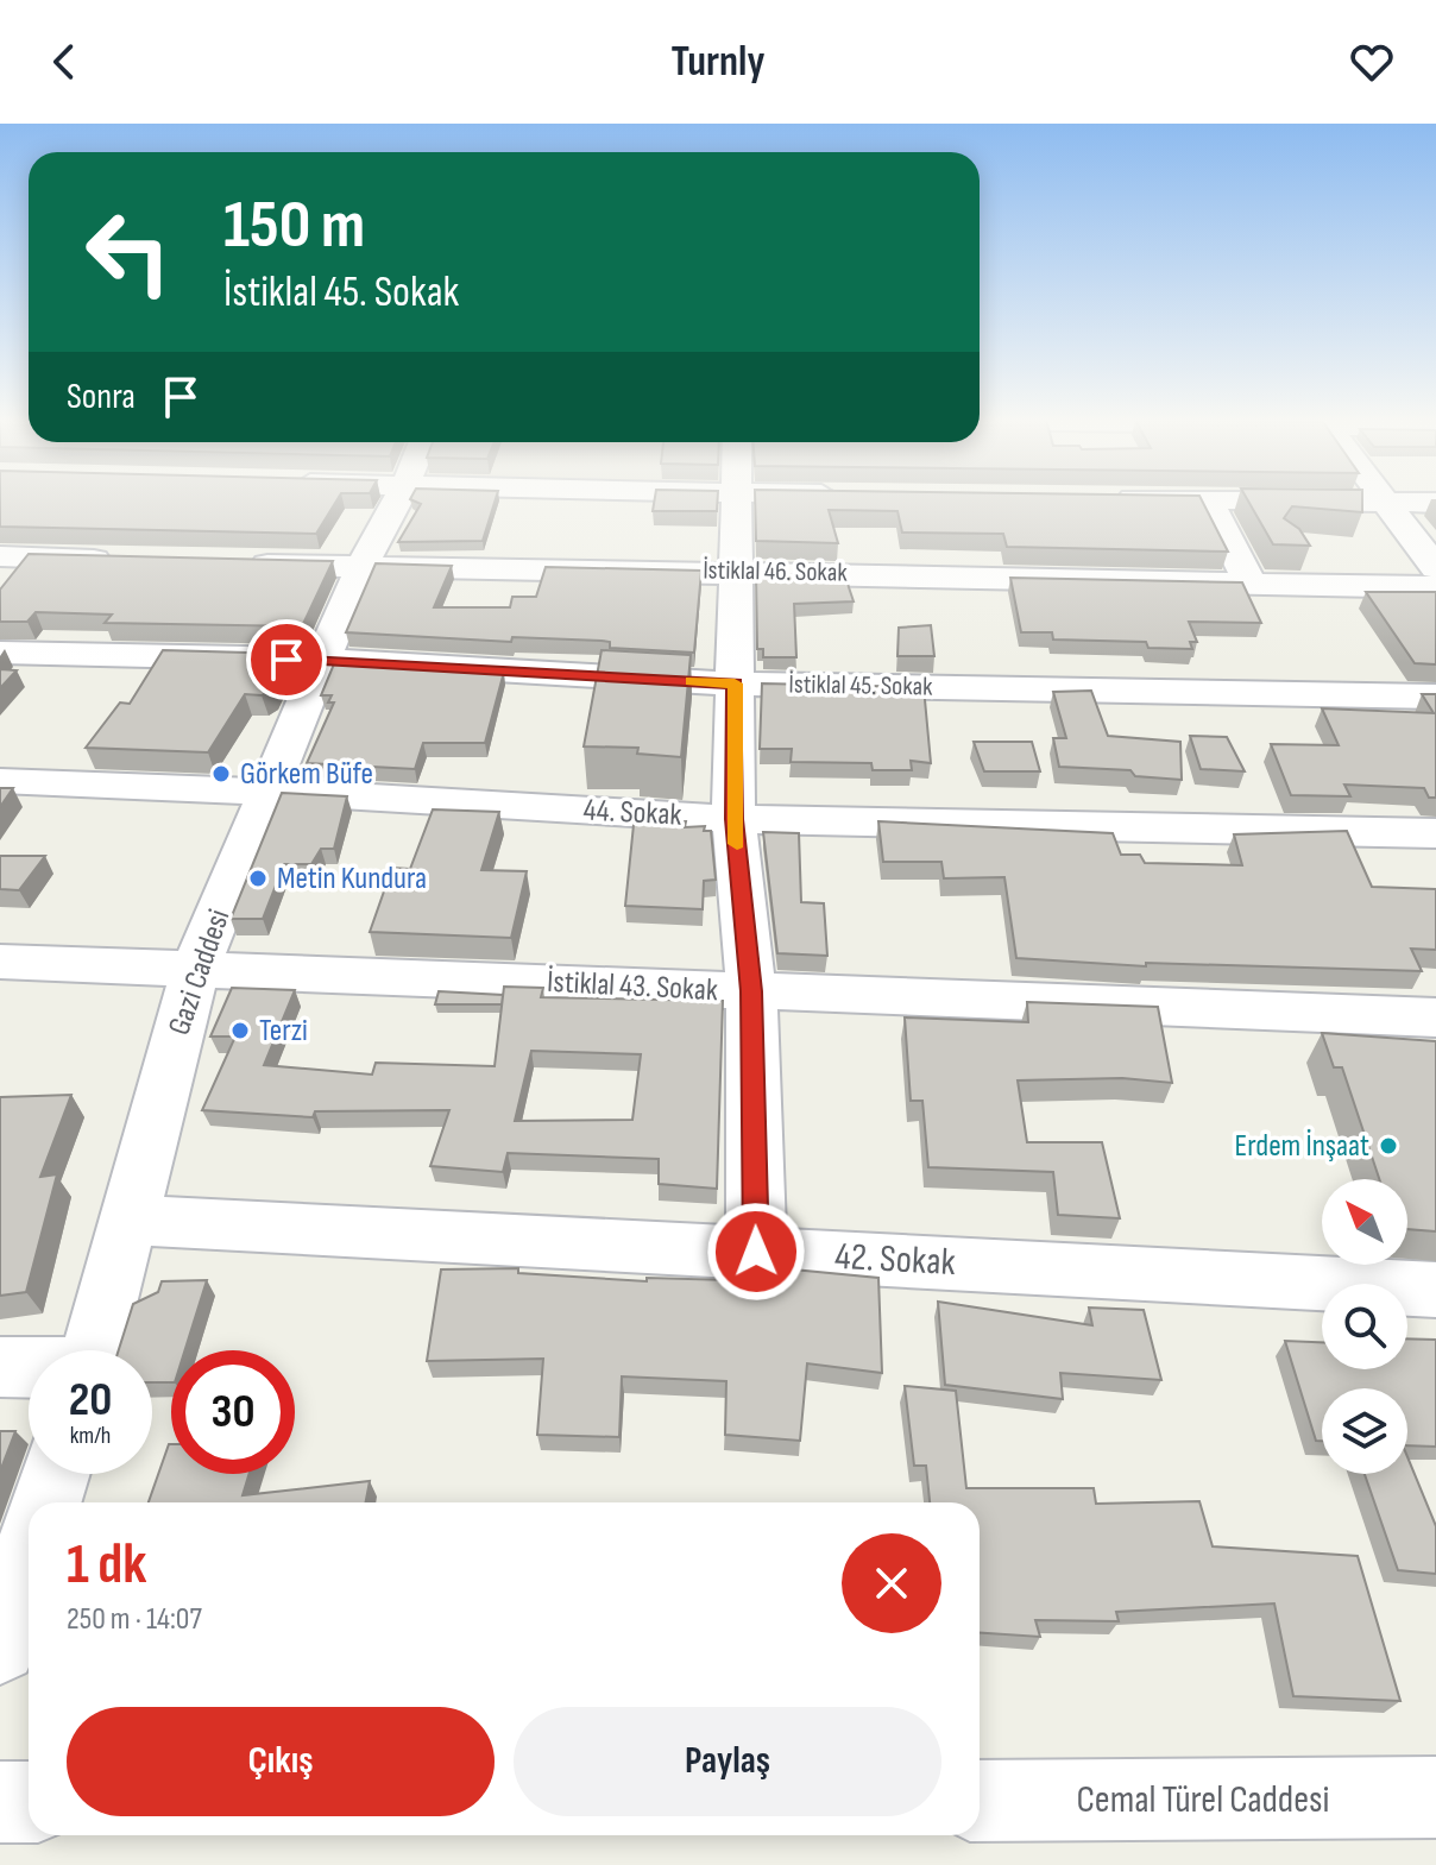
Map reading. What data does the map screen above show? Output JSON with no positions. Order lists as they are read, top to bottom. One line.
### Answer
{"streets":{"street":["İstiklal 46. Sokak","İstiklal 45. Sokak","44. Sokak","Gazi Caddesi","İstiklal 43. Sokak","42. Sokak","Cemal Türel Caddesi"]},"crossings":[["İstiklal 46. Sokak","Gazi Caddesi"],["İstiklal 45. Sokak","Gazi Caddesi"],["44. Sokak","Gazi Caddesi"],["Gazi Caddesi","İstiklal 43. Sokak"],["Gazi Caddesi","42. Sokak"]],"places":["Görkem Büfe","Metin Kundura","Terzi","Erdem İnşaat"],"north":"top left","page":{"header":"Turnly","turn":["150 m","İstiklal 45. Sokak"],"then":"Sonra","speed":"20 km/h","limit":"30","heading":["1 dk","250 m · 14:07"],"buttons":["Çıkış","Paylaş"]}}
